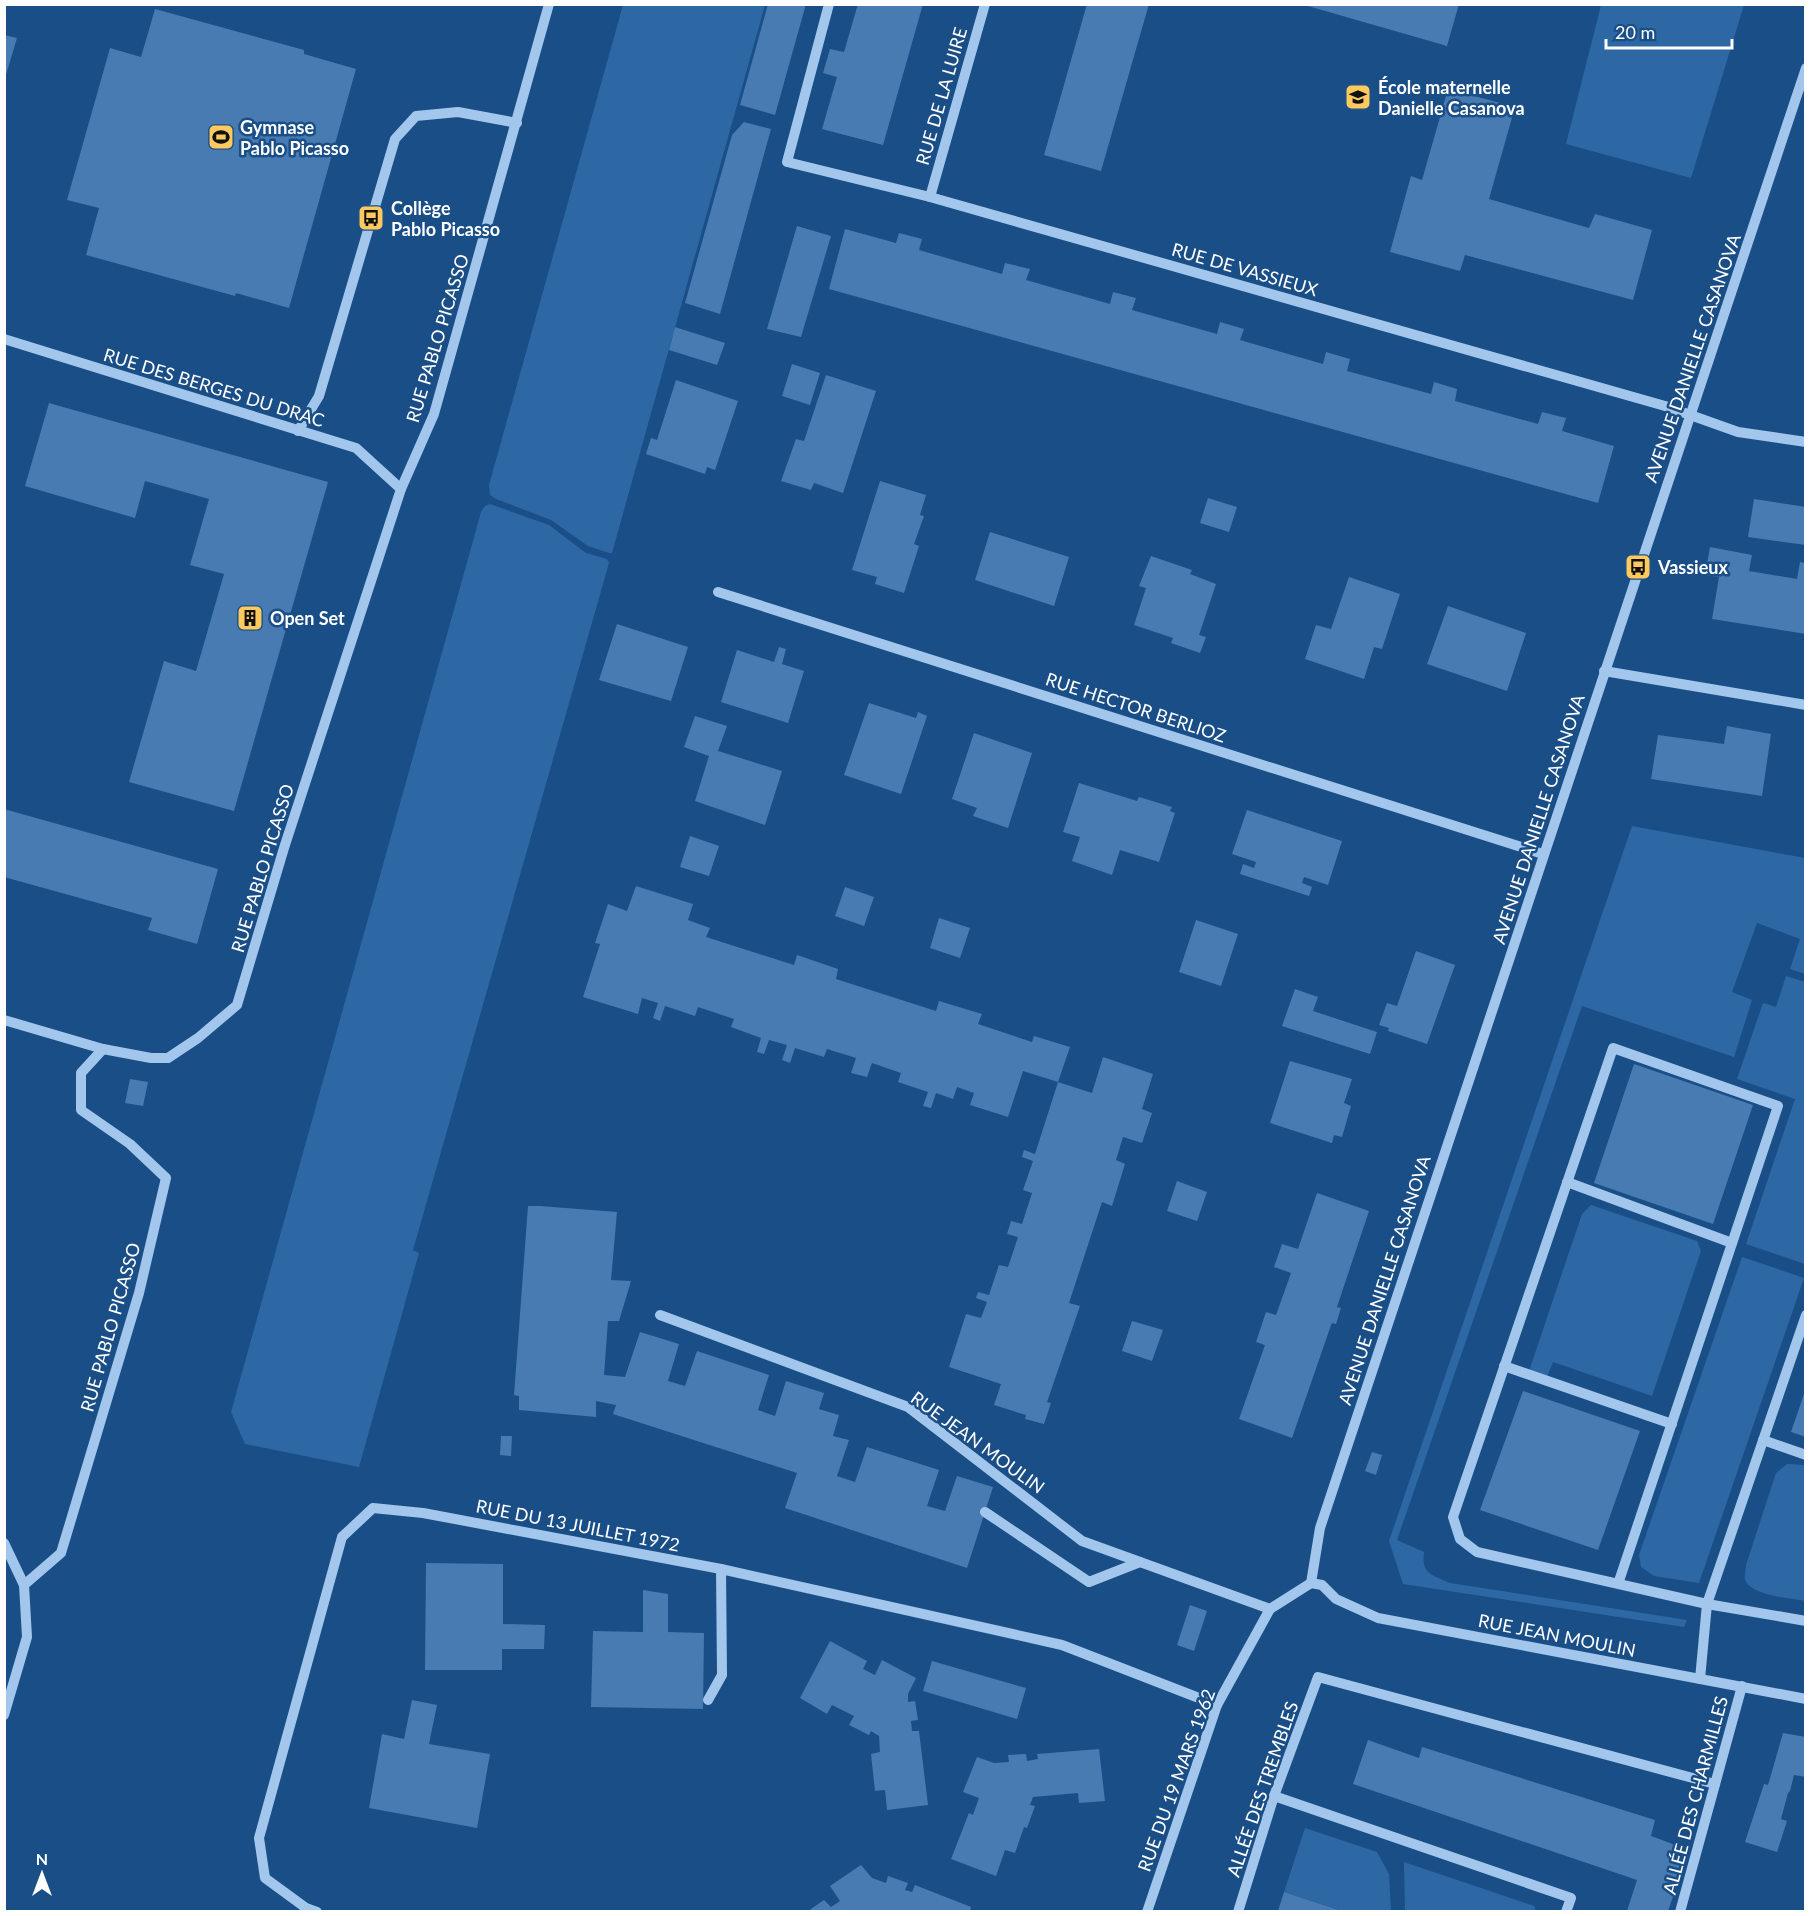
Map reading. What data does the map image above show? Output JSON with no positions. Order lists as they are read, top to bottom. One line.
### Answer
{"streets":{"street":["RUE DE LA LUIRE","RUE DE VASSIEUX","RUE PABLO PICASSO","AVENUE DANIELLE CASANOVA","RUE DES BERGES DU DRAC","RUE HECTOR BERLIOZ","RUE JEAN MOULIN","RUE DU 13 JUILLET 1972","RUE DU 19 MARS 1962","ALLÉE DES TREMBLES","ALLÉE DES CHARMILLES"]},"crossings":[["RUE DE LA LUIRE","RUE DE VASSIEUX"],["RUE DE VASSIEUX","AVENUE DANIELLE CASANOVA"],["RUE PABLO PICASSO","RUE DES BERGES DU DRAC"],["AVENUE DANIELLE CASANOVA","RUE HECTOR BERLIOZ"],["AVENUE DANIELLE CASANOVA","RUE JEAN MOULIN"],["AVENUE DANIELLE CASANOVA","RUE DU 19 MARS 1962"],["RUE JEAN MOULIN","RUE DU 19 MARS 1962"],["RUE JEAN MOULIN","ALLÉE DES CHARMILLES"],["RUE DU 13 JUILLET 1972","RUE DU 19 MARS 1962"],["ALLÉE DES TREMBLES","ALLÉE DES CHARMILLES"]],"places":{"school or university":["École maternelle Danielle Casanova"],"sports":["Gymnase Pablo Picasso"],"bus stop":["Collège Pablo Picasso","Vassieux"],"building":["Open Set"]},"scale_bar":"20 m","north":"top"}
